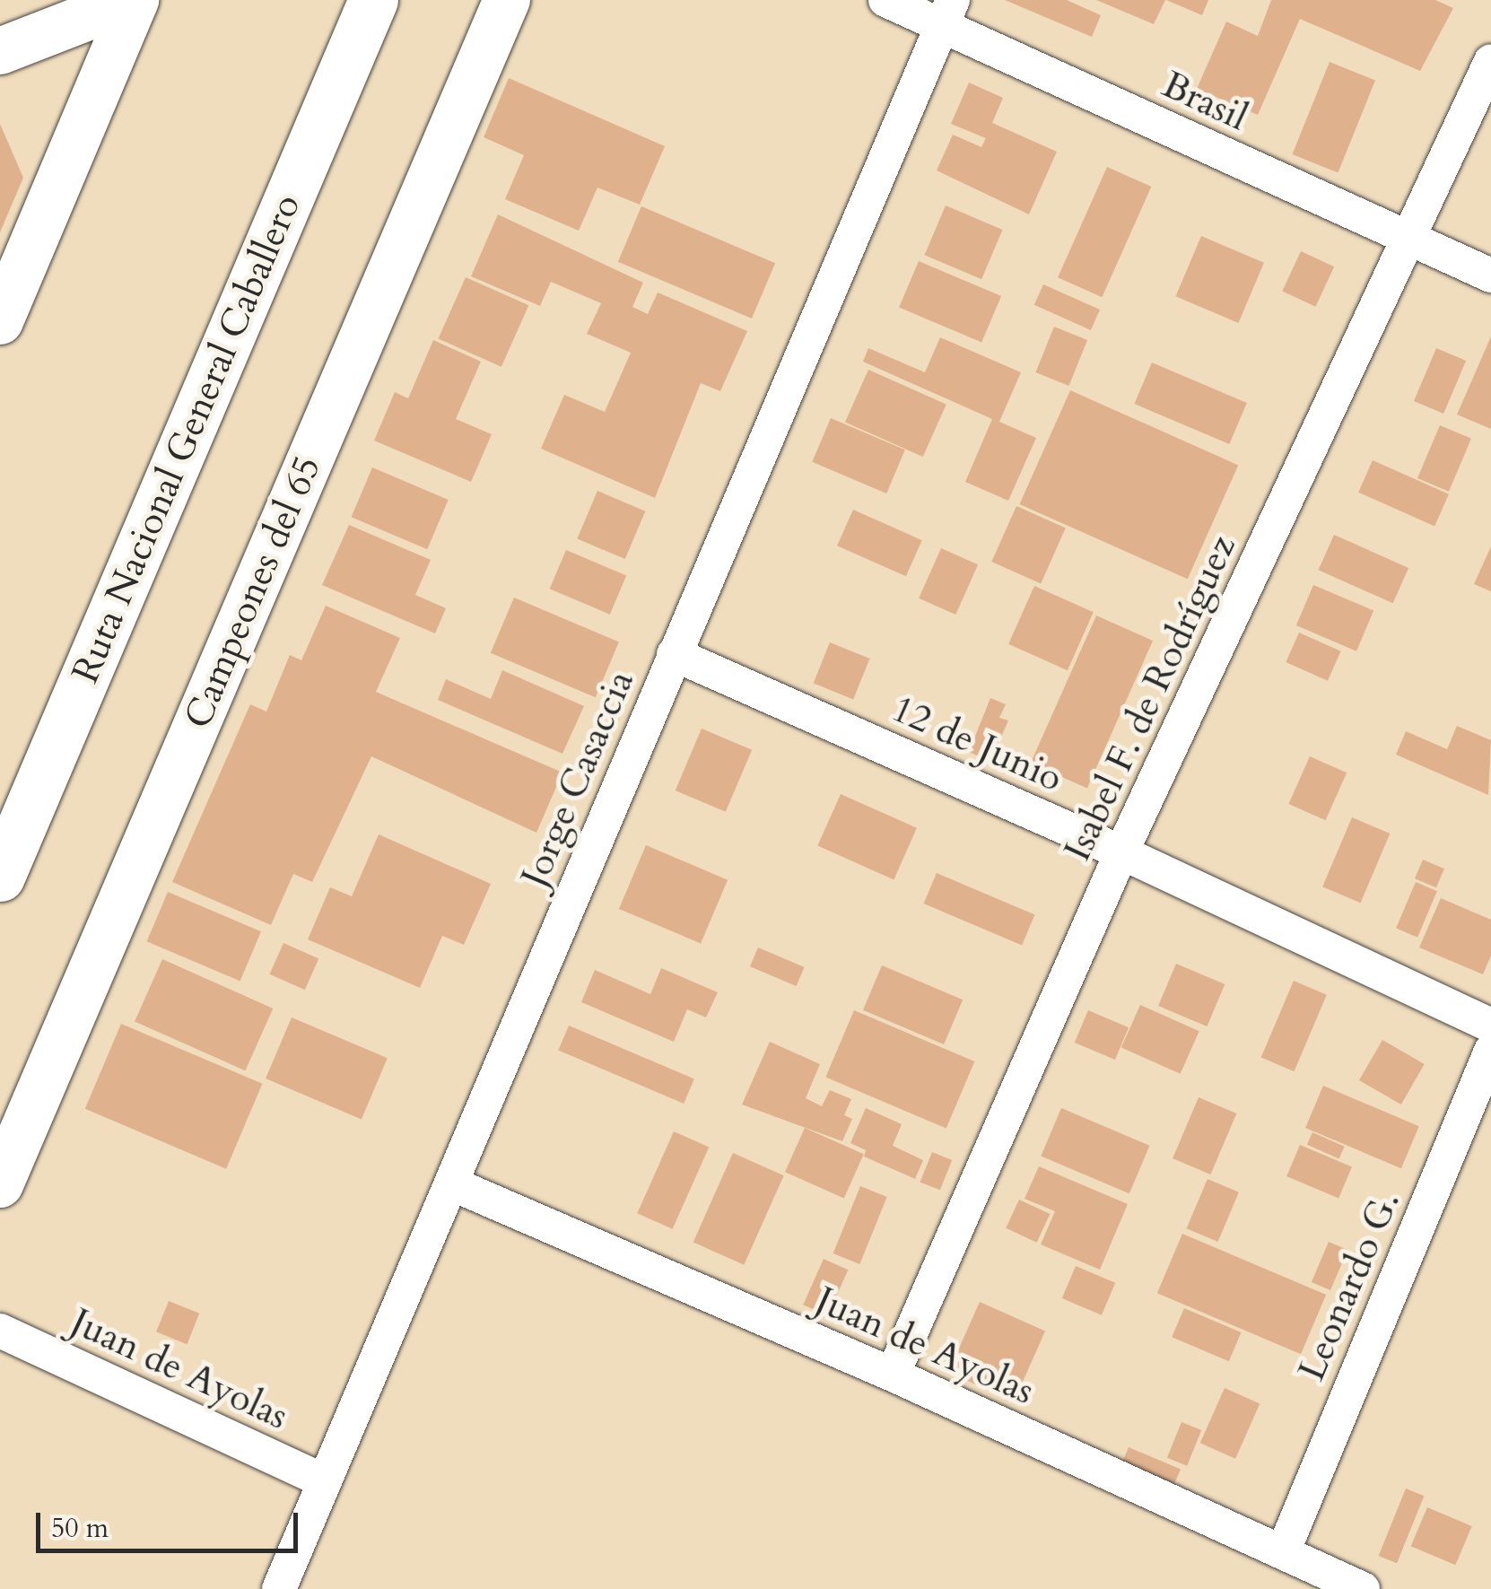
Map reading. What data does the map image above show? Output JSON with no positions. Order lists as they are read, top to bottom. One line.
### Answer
{"streets":{"highway":["Ruta Nacional General Caballero"],"street":["Brasil","Campeones del 65","Isabel F. de Rodríguez","12 de Junio","Jorge Casaccia","Leonardo G.","Juan de Ayolas"]},"crossings":[["Brasil","Isabel F. de Rodríguez"],["Brasil","Jorge Casaccia"],["Isabel F. de Rodríguez","12 de Junio"],["Isabel F. de Rodríguez","Juan de Ayolas"],["12 de Junio","Jorge Casaccia"],["Jorge Casaccia","Juan de Ayolas"],["Leonardo G.","Juan de Ayolas"]],"scale_bar":"50 m"}
